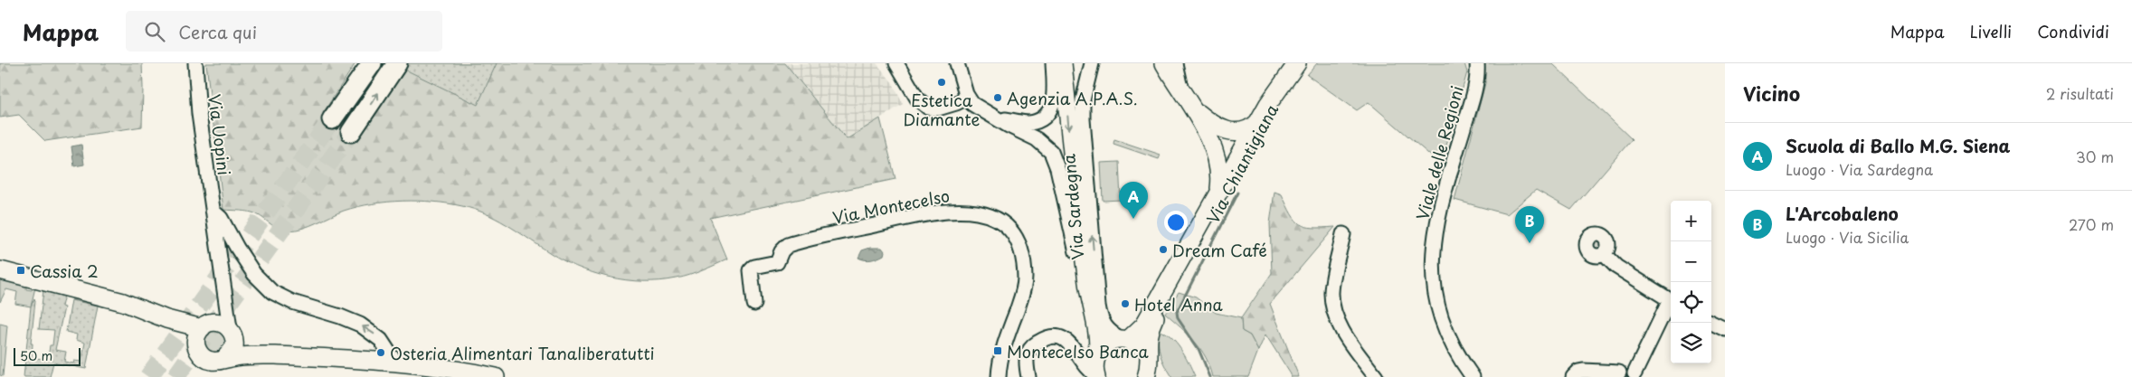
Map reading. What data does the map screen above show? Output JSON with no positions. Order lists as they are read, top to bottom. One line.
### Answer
{"streets":{"main road":["Via Chiantigiana"],"street":["Via Uopini","Viale delle Regioni","Via Montecelso","Via Sardegna"]},"crossings":[["Via Chiantigiana","Via Sardegna"]],"one_way":["Via Sardegna"],"places":{"other":["Estetica Diamante","Agenzia A.P.A.S.","Dream Café","Hotel Anna","Osteria Alimentari Tanaliberatutti"],"transit":["Cassia 2","Montecelso Banca"]},"scale_bar":"50 m","page":{"header":"Mappa","search":"Cerca qui","nav":["Mappa","Livelli","Condividi"],"heading":["Vicino","2 risultati"],"list":[{"mark":"A","name":"Scuola di Ballo M.G. Siena","note":"Luogo · Via Sardegna","value":"30 m"},{"mark":"B","name":"L'Arcobaleno","note":"Luogo · Via Sicilia","value":"270 m"}],"pins":["A","B"],"map_buttons":["+","−"],"scale":"50 m"}}
